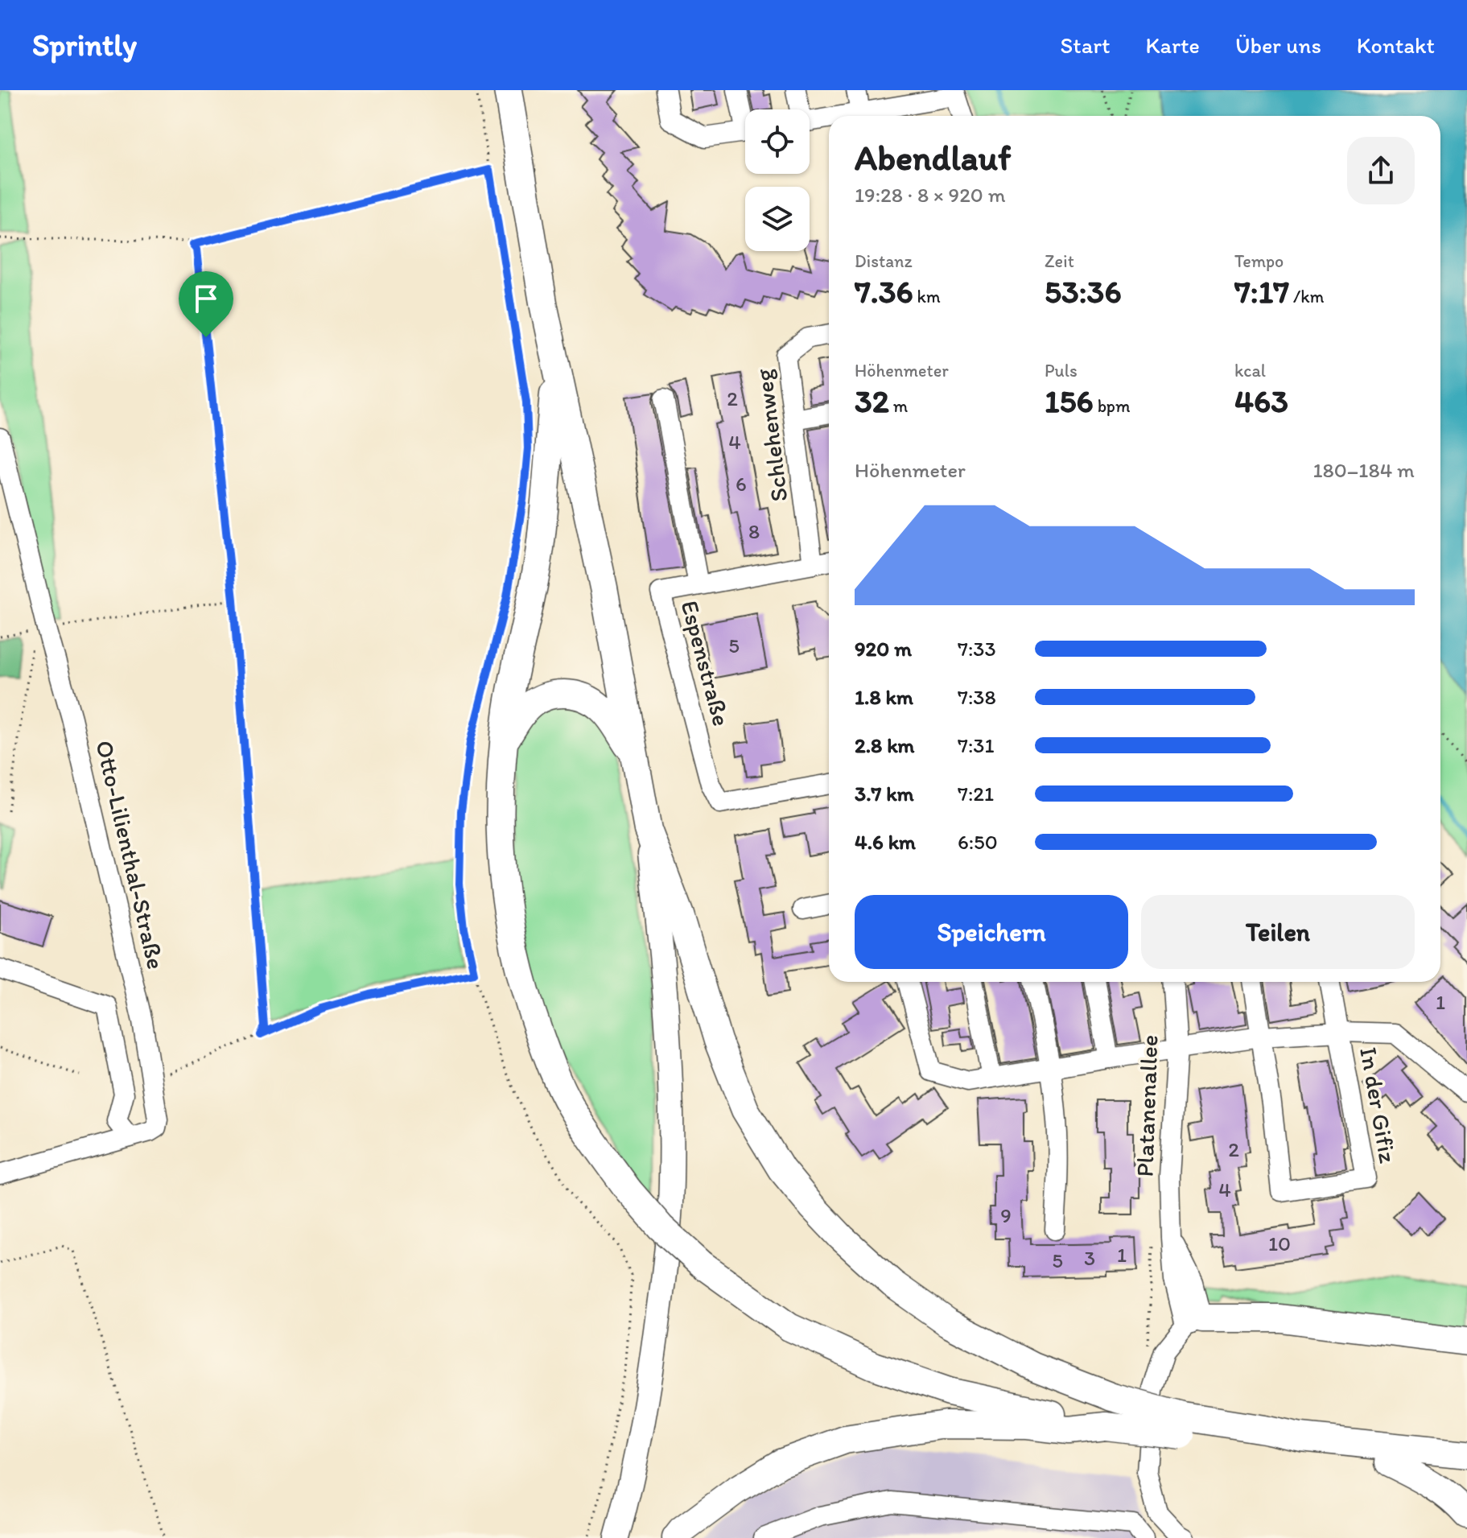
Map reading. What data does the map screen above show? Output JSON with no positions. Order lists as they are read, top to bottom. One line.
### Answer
{"streets":{"street":["Schlehenweg","Espenstraße","Otto-Lilienthal-Straße","In der Gifiz","Platanenallee"]},"crossings":[["Schlehenweg","Espenstraße"],["In der Gifiz","Platanenallee"]],"house_numbers":["2","4","6","8","5","1","2","4","9","10","1","3","5"],"page":{"header":"Sprintly","nav":["Start","Karte","Über uns","Kontakt"],"heading":["Abendlauf","19:28 · 8 × 920 m"],"stats":[["Distanz","7.36 km"],["Zeit","53:36"],["Tempo","7:17 /km"],["Höhenmeter","32 m"],["Puls","156 bpm"],["kcal","463"]],"chart":["Höhenmeter","180–184 m"],"list":[{"name":"920 m","note":"7:33"},{"name":"1.8 km","note":"7:38"},{"name":"2.8 km","note":"7:31"},{"name":"3.7 km","note":"7:21"},{"name":"4.6 km","note":"6:50"}],"buttons":["Speichern","Teilen"]}}
